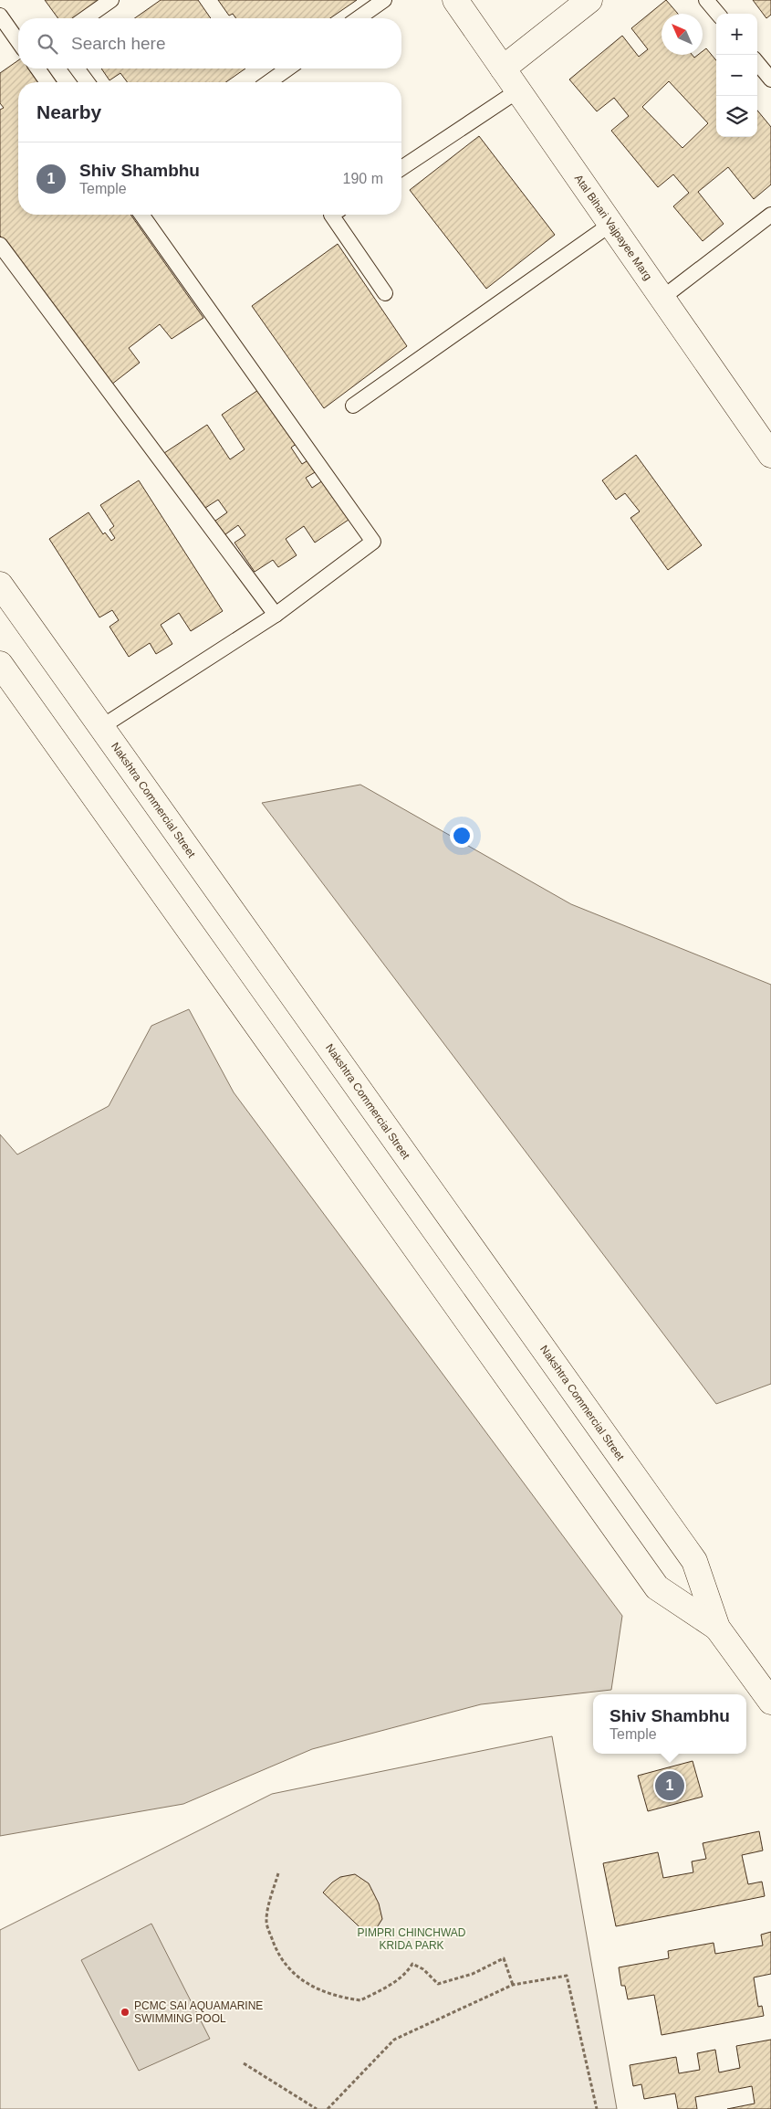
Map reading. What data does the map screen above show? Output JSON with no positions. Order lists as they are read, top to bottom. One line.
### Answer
{"streets":{"street":["Atal Bihari Vajpayee Marg","Nakshtra Commercial Street"]},"parks":["PIMPRI CHINCHWAD KRIDA PARK"],"places":["PCMC SAI AQUAMARINE SWIMMING POOL"],"north":"top left","page":{"map_buttons":["+","−"],"search":"Search here","heading":"Nearby","list":[{"mark":"1","name":"Shiv Shambhu","note":"Temple","value":"190 m"}],"popup":["Shiv Shambhu","Temple"],"pins":"1"}}
